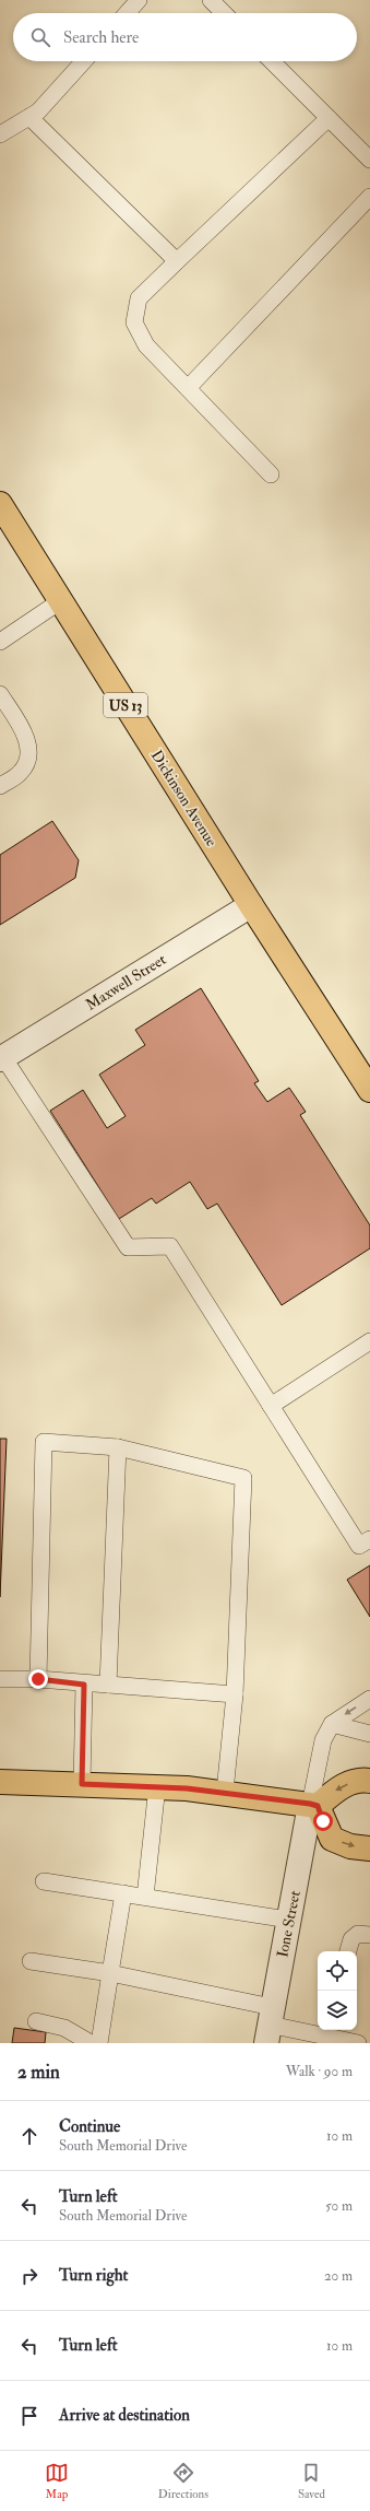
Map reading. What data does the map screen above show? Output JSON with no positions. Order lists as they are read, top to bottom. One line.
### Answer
{"streets":{"main road":["US 13","Dickinson Avenue"],"street":["Maxwell Street","Ione Street"]},"crossings":[["Dickinson Avenue","Maxwell Street"]],"page":{"search":"Search here","heading":["2 min","Walk · 90 m"],"list":[["Continue","South Memorial Drive","10 m"],["Turn left","South Memorial Drive","50 m"],["Turn right","20 m"],["Turn left","10 m"],"Arrive at destination"],"nav":["Map","Directions","Saved"]}}
